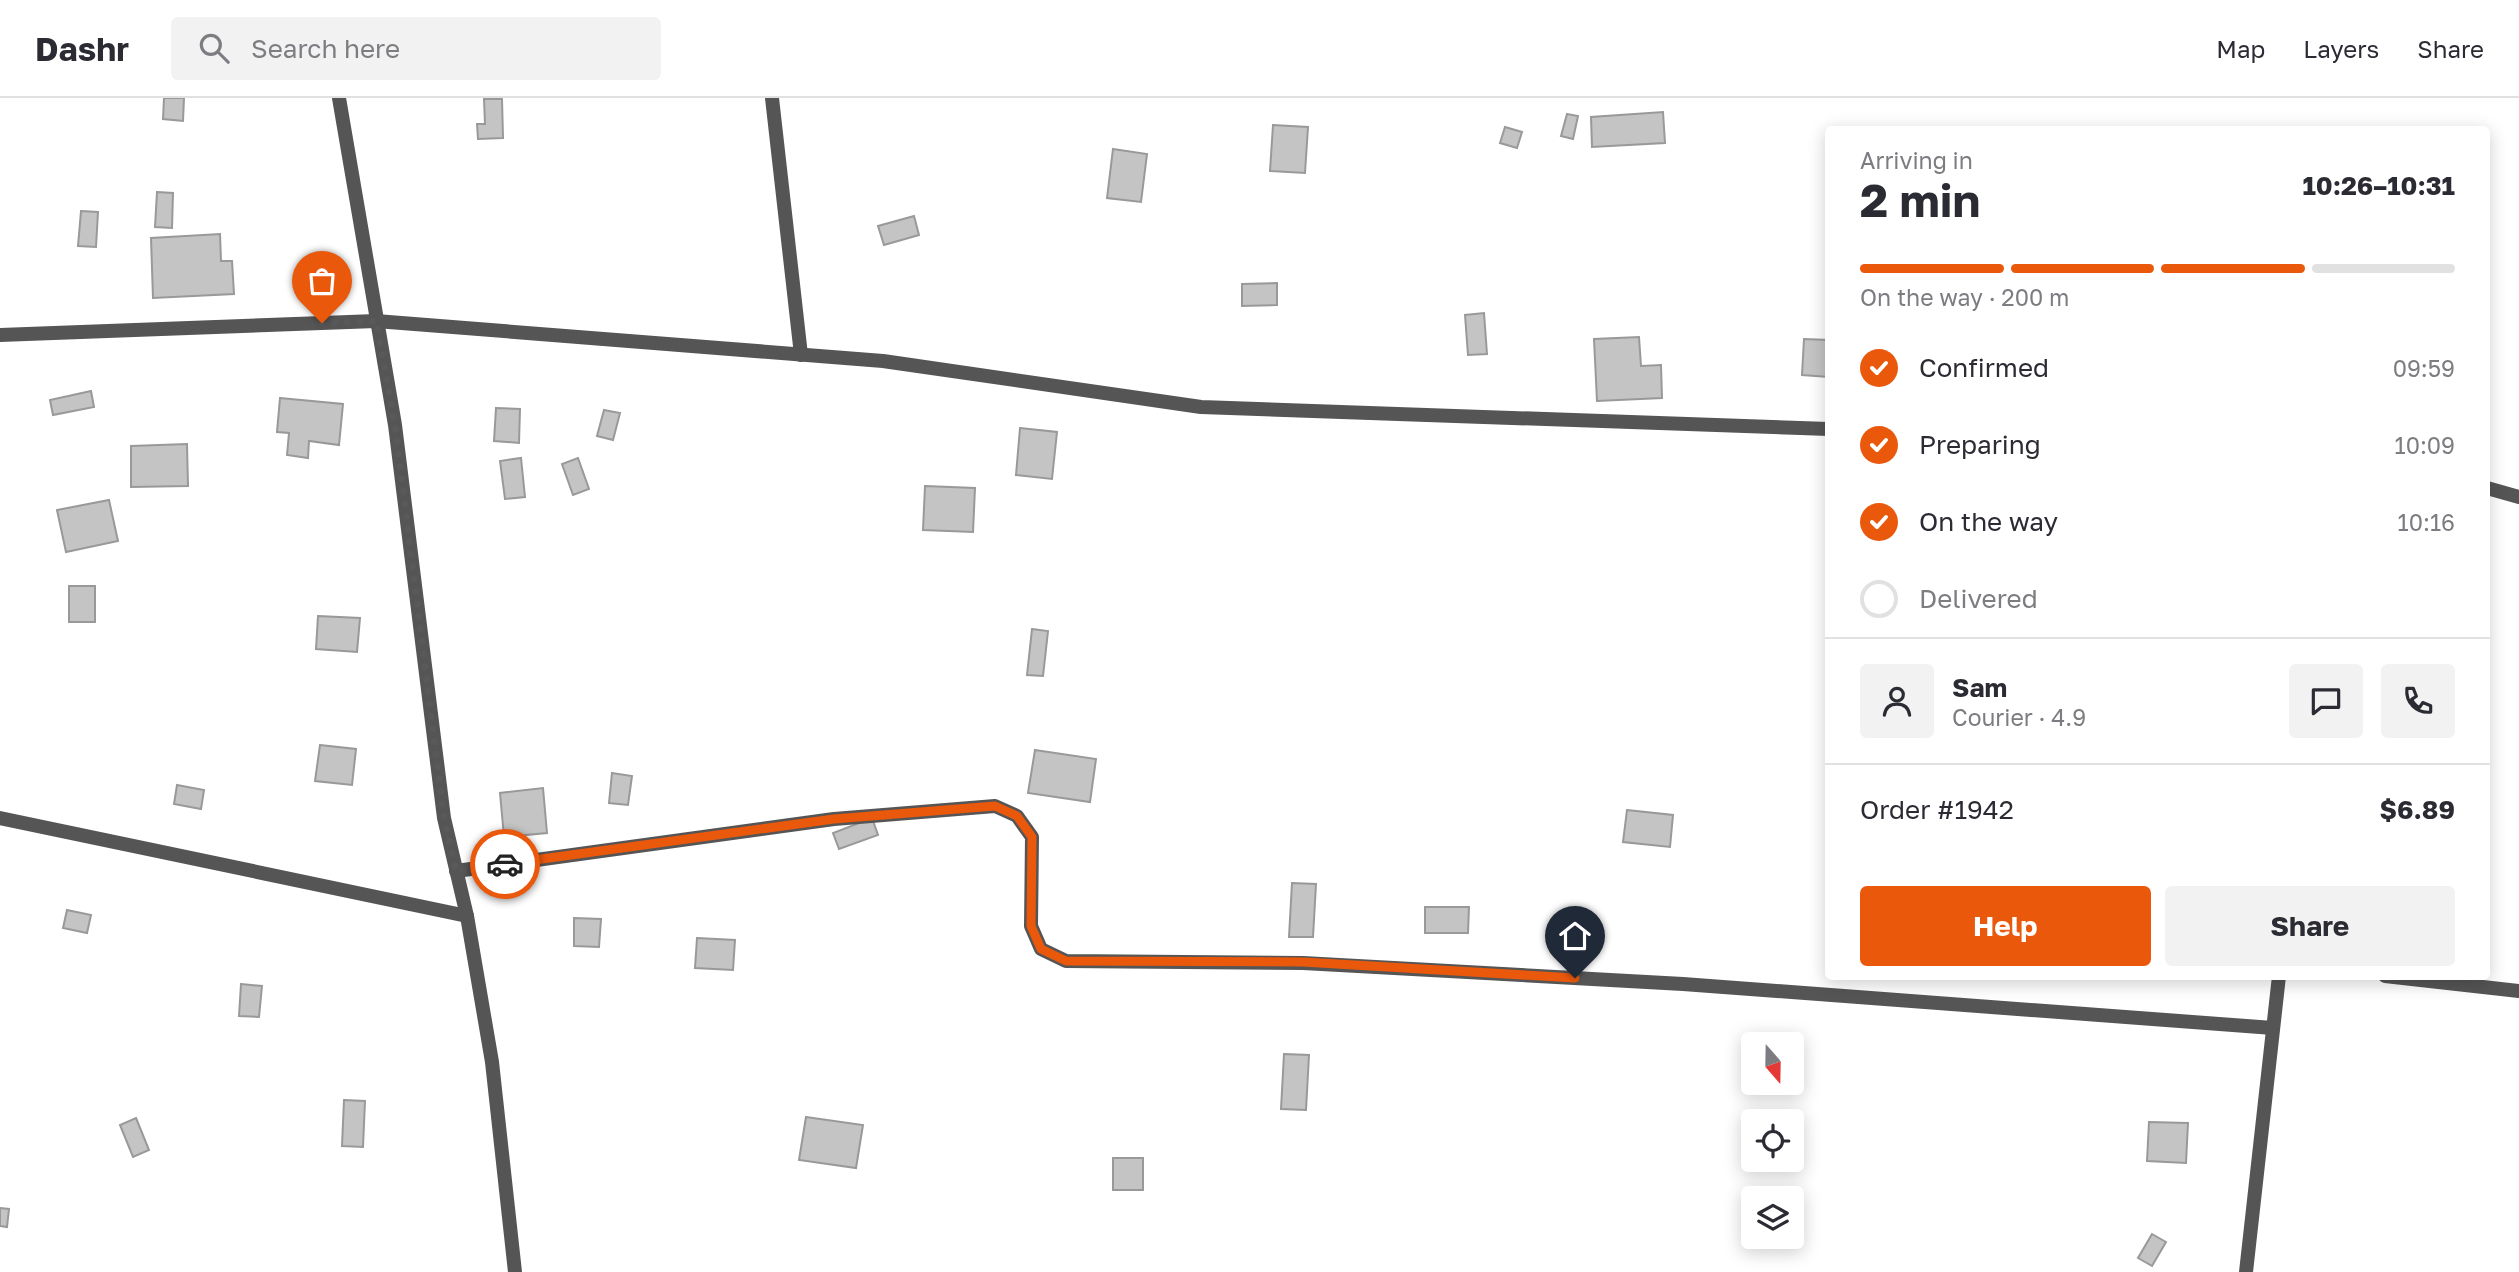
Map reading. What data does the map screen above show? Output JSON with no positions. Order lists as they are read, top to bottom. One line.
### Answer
{"north":"bottom","page":{"header":"Dashr","search":"Search here","nav":["Map","Layers","Share"],"heading":["2 min","Arriving in","10:26–10:31"],"panel":["Sam","Courier · 4.9","Order #1942","$6.89"],"bar":"On the way · 200 m","list":[["Confirmed","09:59"],["Preparing","10:09"],["On the way","10:16"],"Delivered"],"buttons":["Help","Share"]}}
